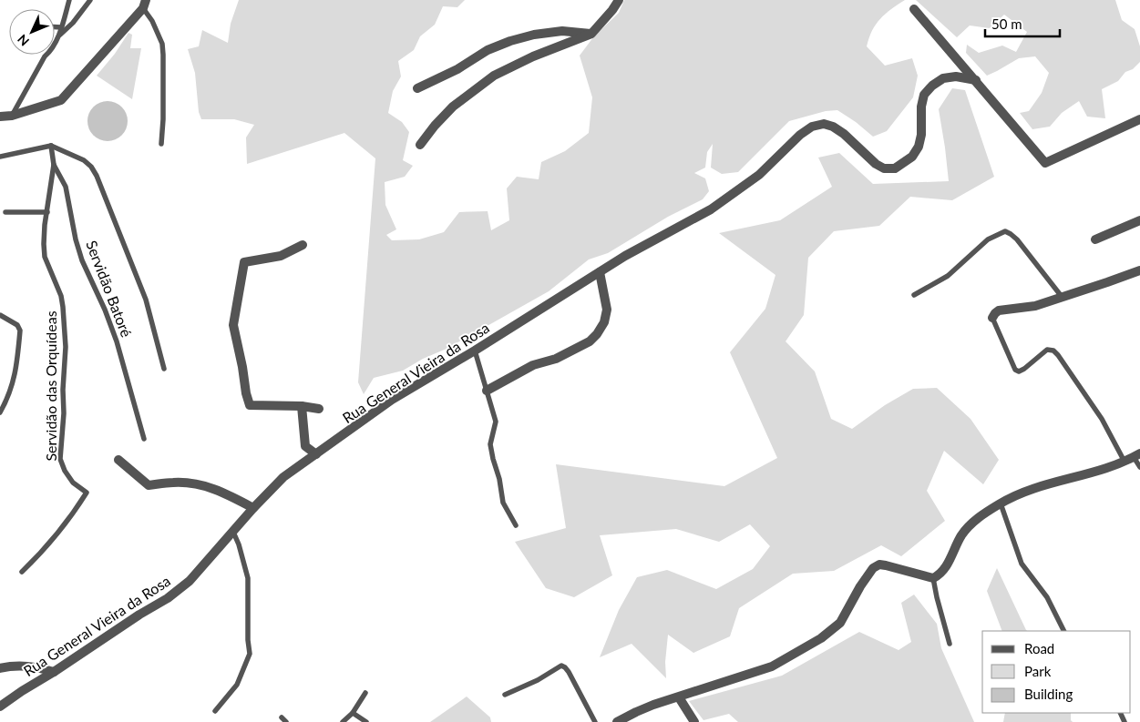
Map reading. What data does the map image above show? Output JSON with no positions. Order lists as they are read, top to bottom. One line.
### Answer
{"streets":{"street":["Rua General Vieira da Rosa"],"lane":["Servidão Batoré","Servidão das Orquídeas"]},"crossings":[["Servidão Batoré","Servidão das Orquídeas"]],"legend":["Road","Park","Building"],"scale_bar":"50 m","north":"bottom left"}
